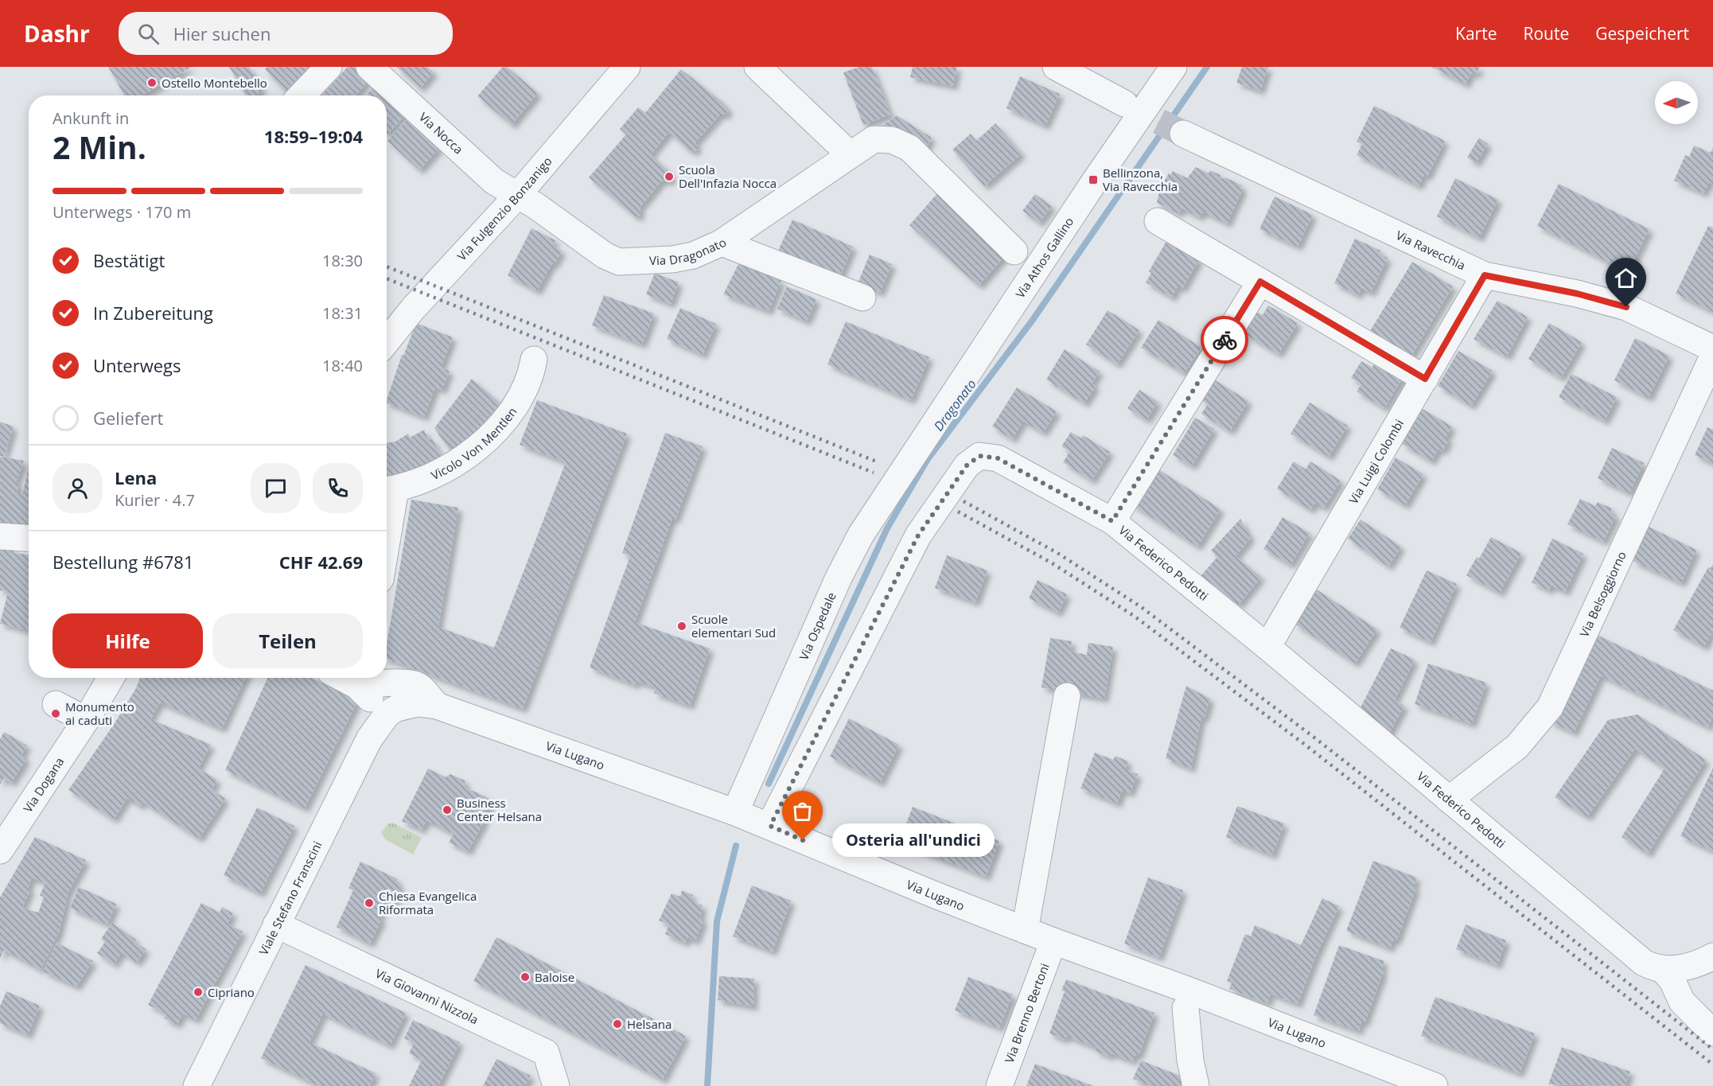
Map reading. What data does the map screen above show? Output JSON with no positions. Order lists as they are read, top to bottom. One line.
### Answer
{"streets":{"street":["Via Nocca","Via Fulgenzio Bonzanigo","Via Dragonato","Via Ravecchia","Via Athos Gallino","Vicolo Von Mentlen","Via Luigi Colombi","Via Federico Pedotti","Via Belsoggiorno","Via Ospedale","Via Lugano","Via Dogana","Viale Stefano Franscini","Via Giovanni Nizzola","Via Brenno Bertoni"]},"crossings":[["Via Nocca","Via Fulgenzio Bonzanigo"],["Via Nocca","Via Dragonato"],["Via Fulgenzio Bonzanigo","Via Dragonato"],["Via Ravecchia","Via Luigi Colombi"],["Via Athos Gallino","Via Ospedale"],["Via Luigi Colombi","Via Federico Pedotti"],["Via Federico Pedotti","Via Belsoggiorno"],["Via Federico Pedotti","Via Lugano"],["Via Ospedale","Via Lugano"],["Via Lugano","Viale Stefano Franscini"],["Via Lugano","Via Brenno Bertoni"],["Viale Stefano Franscini","Via Giovanni Nizzola"]],"water":["Dragonato"],"places":{"other":["Ostello Montebello","Scuola Dell'Infazia Nocca","Scuole elementari Sud","Monumento ai caduti","Business Center Helsana","Osteria all'undici","Chiesa Evangelica Riformata","Baloise","Cipriano","Helsana"],"transit":["Bellinzona, Via Ravecchia"]},"north":"left","page":{"header":"Dashr","search":"Hier suchen","nav":["Karte","Route","Gespeichert"],"heading":["2 Min.","Ankunft in","18:59–19:04"],"panel":["Lena","Kurier · 4.7","Bestellung #6781","CHF 42.69"],"bar":"Unterwegs · 170 m","list":[["Bestätigt","18:30"],["In Zubereitung","18:31"],["Unterwegs","18:40"],"Geliefert"],"buttons":["Hilfe","Teilen"],"bubble":"Osteria all'undici"}}
